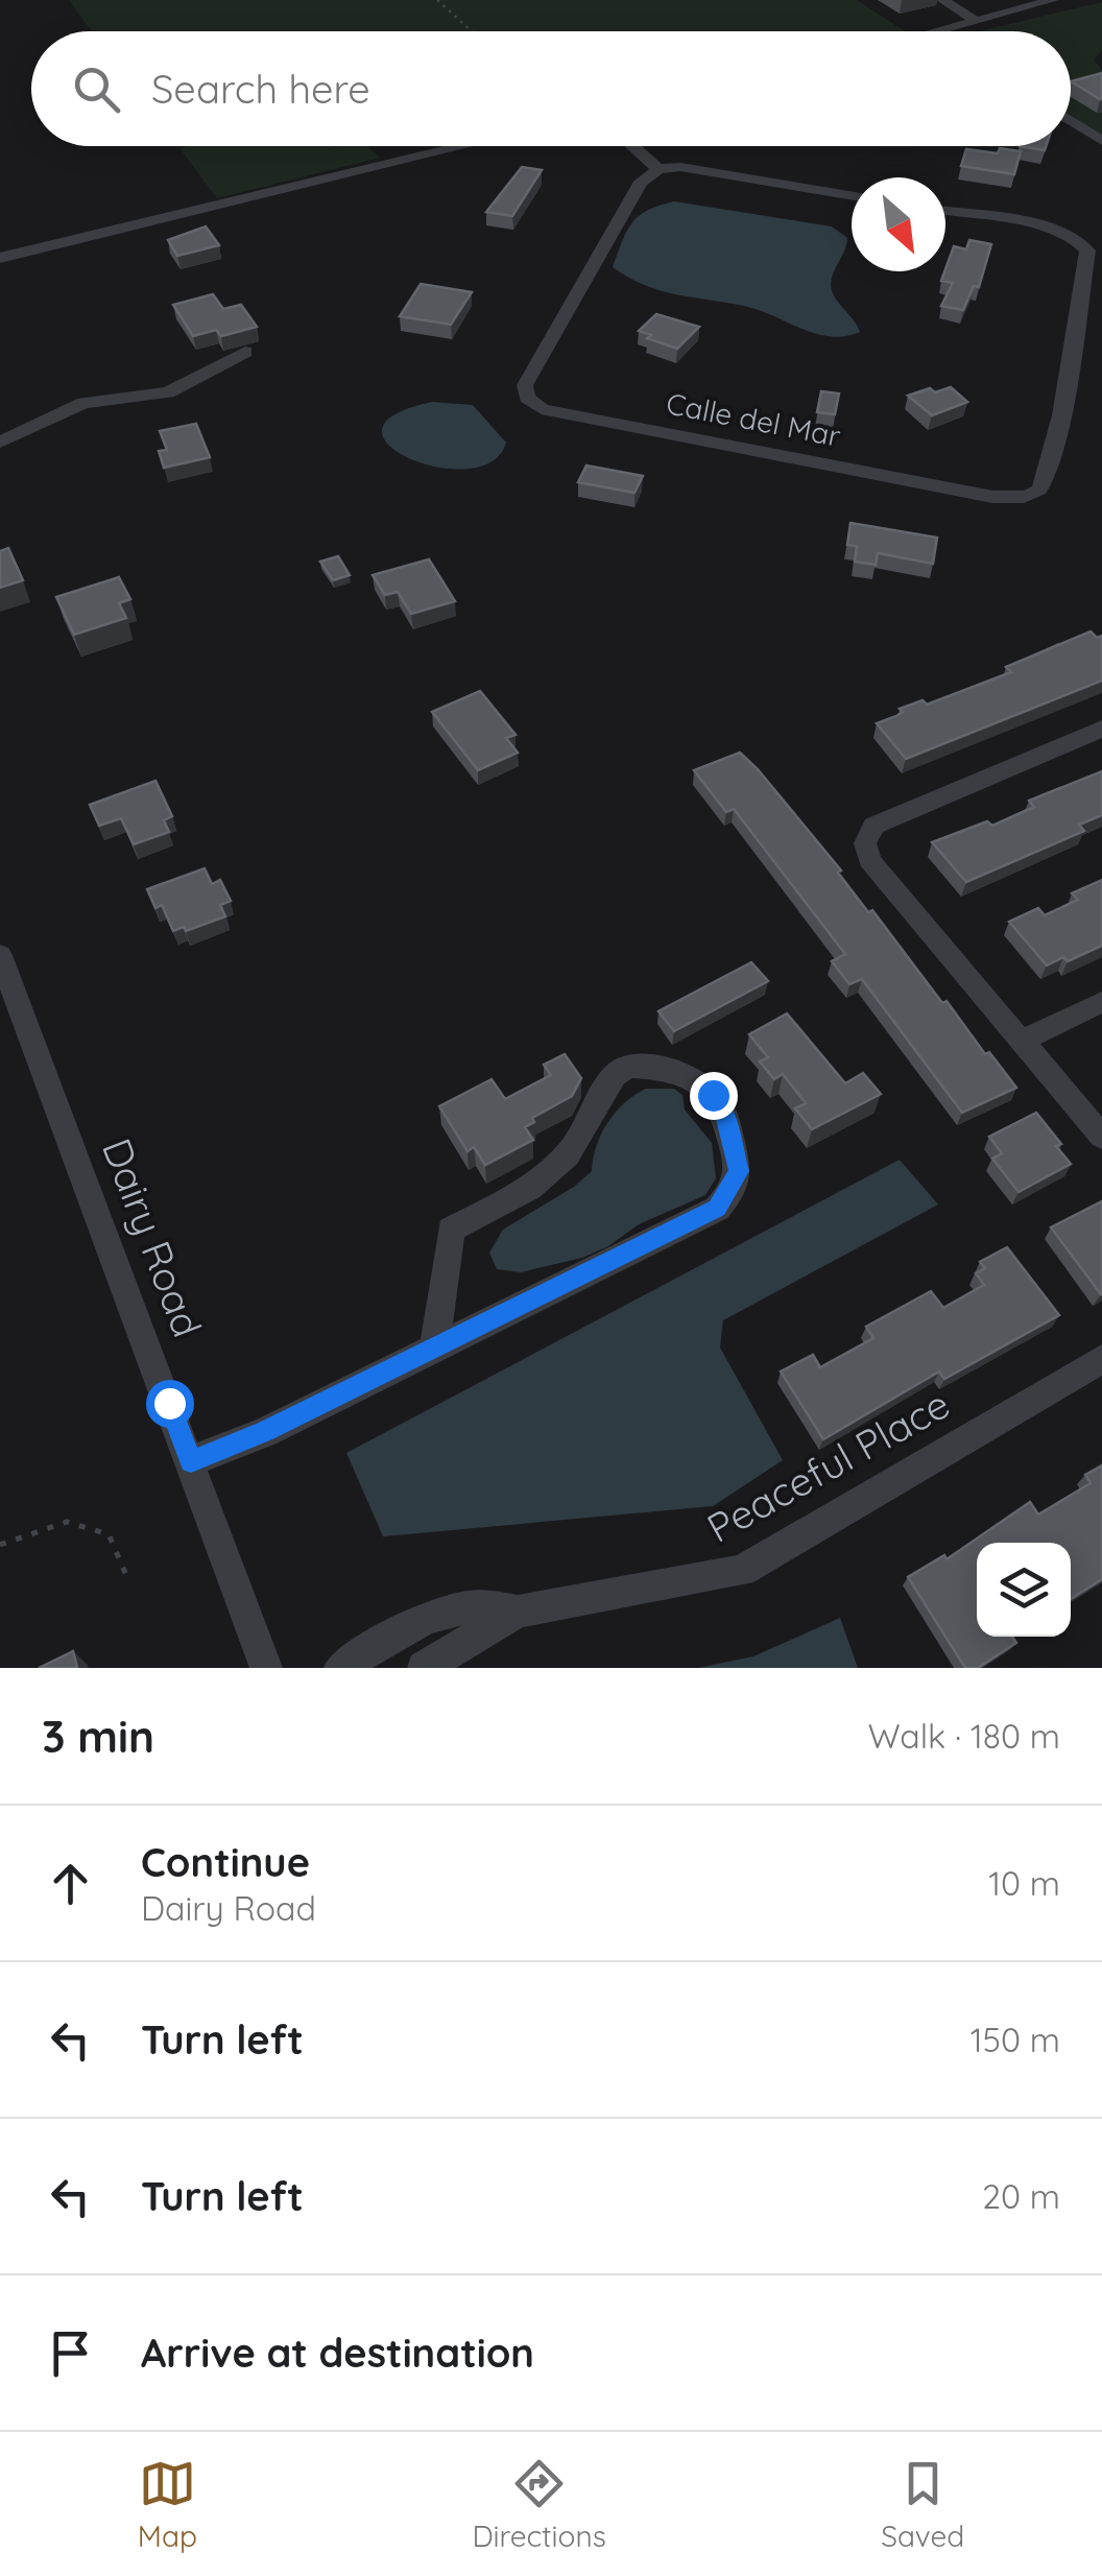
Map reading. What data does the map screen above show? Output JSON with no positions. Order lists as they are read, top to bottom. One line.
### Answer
{"streets":{"street":["Calle del Mar","Dairy Road","Peaceful Place"]},"north":"bottom right","page":{"search":"Search here","heading":["3 min","Walk · 180 m"],"list":[["Continue","Dairy Road","10 m"],["Turn left","150 m"],["Turn left","20 m"],"Arrive at destination"],"nav":["Map","Directions","Saved"]}}
